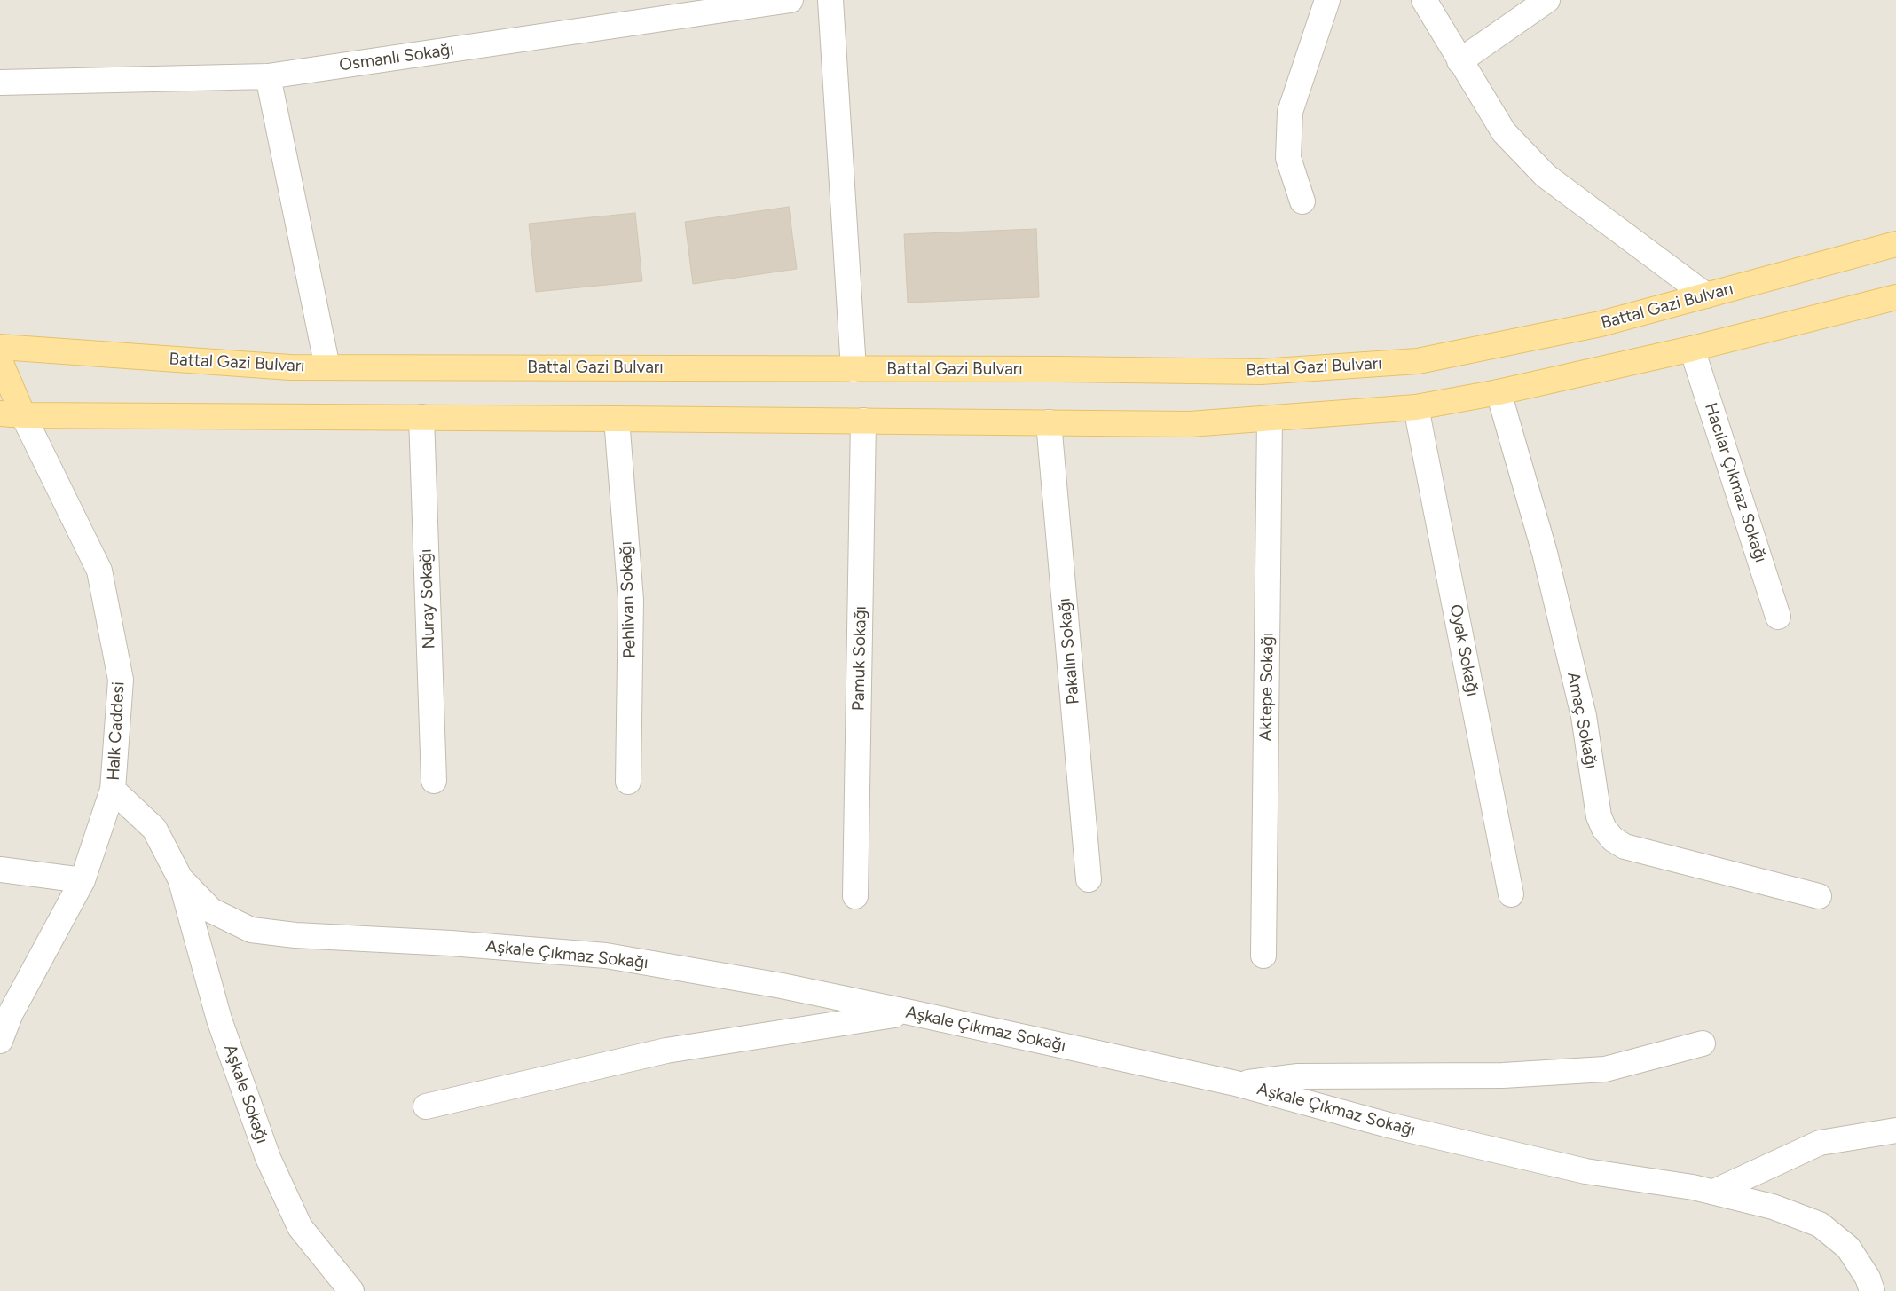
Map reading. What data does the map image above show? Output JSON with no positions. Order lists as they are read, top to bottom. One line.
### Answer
{"streets":{"main road":["Battal Gazi Bulvarı"],"street":["Osmanlı Sokağı","Hacılar Çıkmaz Sokağı","Nuray Sokağı","Pehlivan Sokağı","Oyak Sokağı","Pakalın Sokağı","Pamuk Sokağı","Aktepe Sokağı","Amaç Sokağı","Halk Caddesi","Aşkale Çıkmaz Sokağı","Aşkale Sokağı"]},"crossings":[["Halk Caddesi","Aşkale Çıkmaz Sokağı"],["Aşkale Çıkmaz Sokağı","Aşkale Sokağı"]]}
